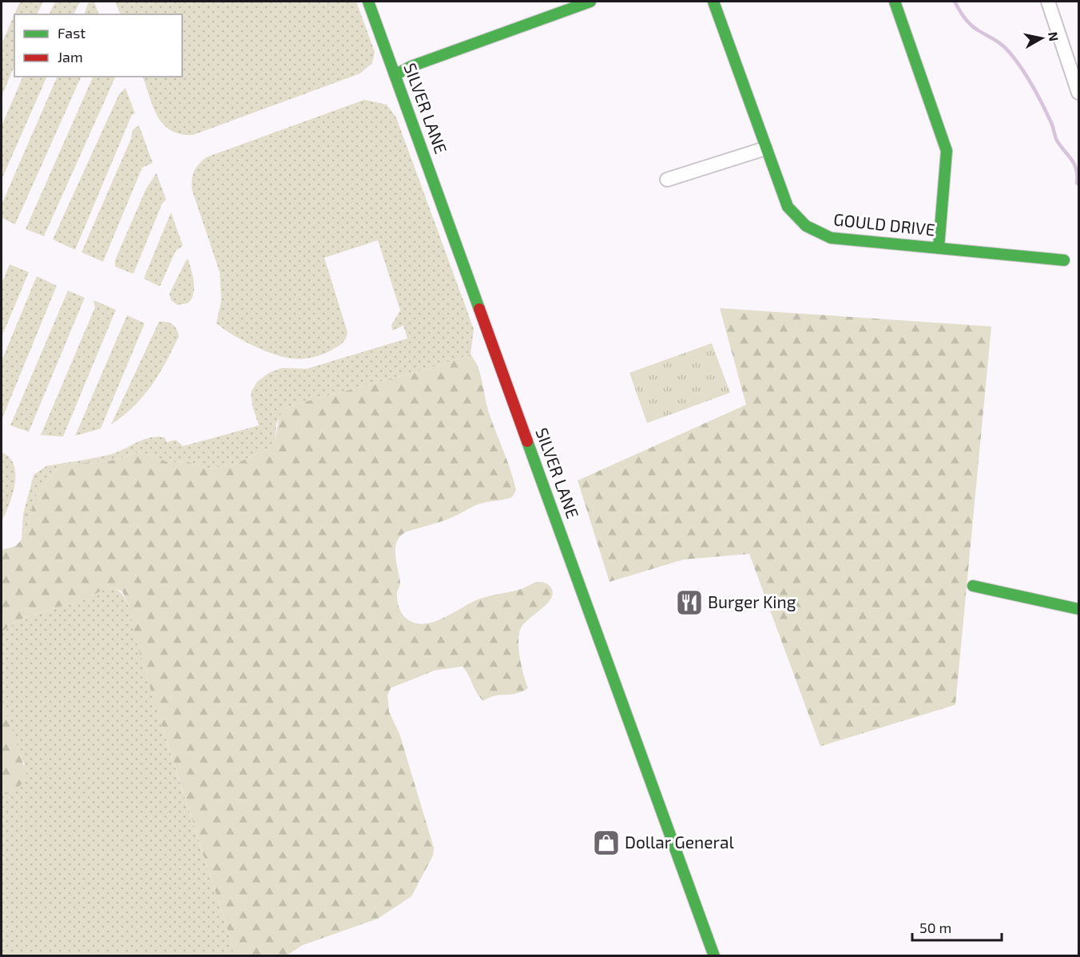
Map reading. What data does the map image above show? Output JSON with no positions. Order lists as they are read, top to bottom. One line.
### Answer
{"streets":{"main road":["SILVER LANE","GOULD DRIVE"]},"places":{"restaurant":["Burger King"],"shop":["Dollar General"]},"legend":["Fast","Jam"],"scale_bar":"50 m","north":"right"}
